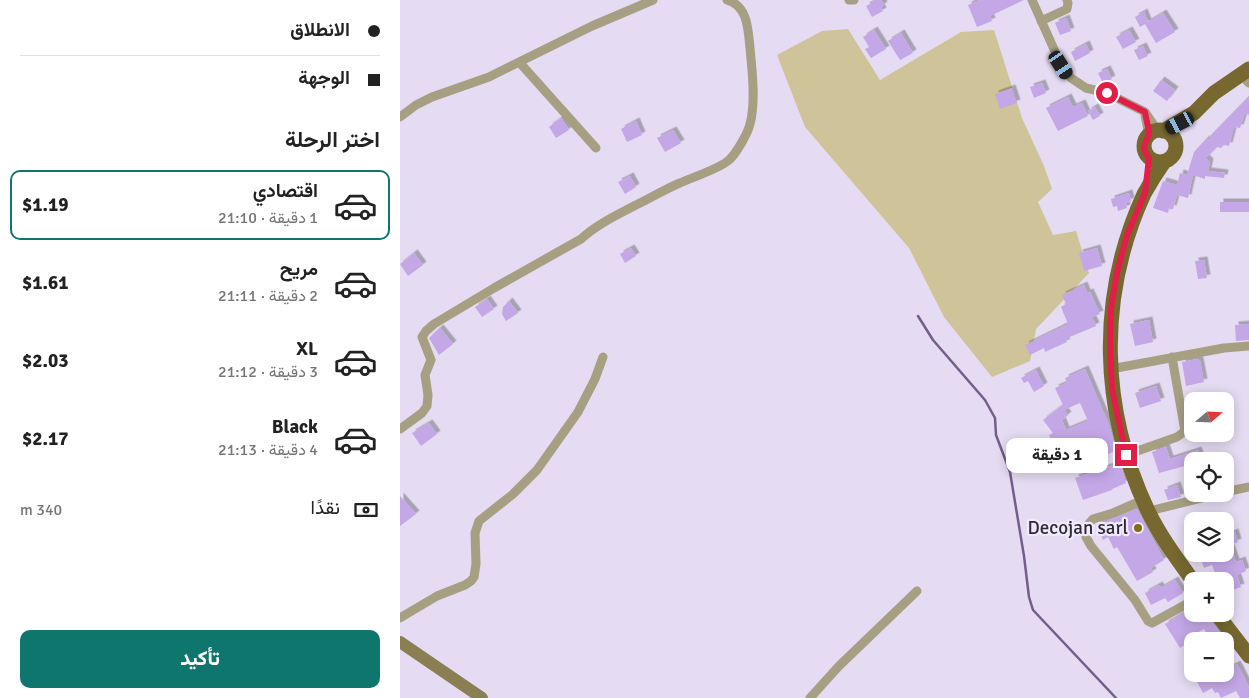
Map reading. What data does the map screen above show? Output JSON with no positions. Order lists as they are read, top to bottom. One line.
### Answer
{"places":["Decojan sarl"],"north":"right","page":{"banner":["الانطلاق","الوجهة"],"heading":"اختر الرحلة","list":[{"name":"اقتصادي","note":"1 دقيقة · 21:10","value":"$1.19"},{"name":"مريح","note":"2 دقيقة · 21:11","value":"$1.61"},{"name":"XL","note":"3 دقيقة · 21:12","value":"$2.03"},{"name":"Black","note":"4 دقيقة · 21:13","value":"$2.17"}],"map_buttons":["+","−"],"bubble":"1 دقيقة","pay":["نقدًا","340 m"],"buttons":"تأكيد"}}
